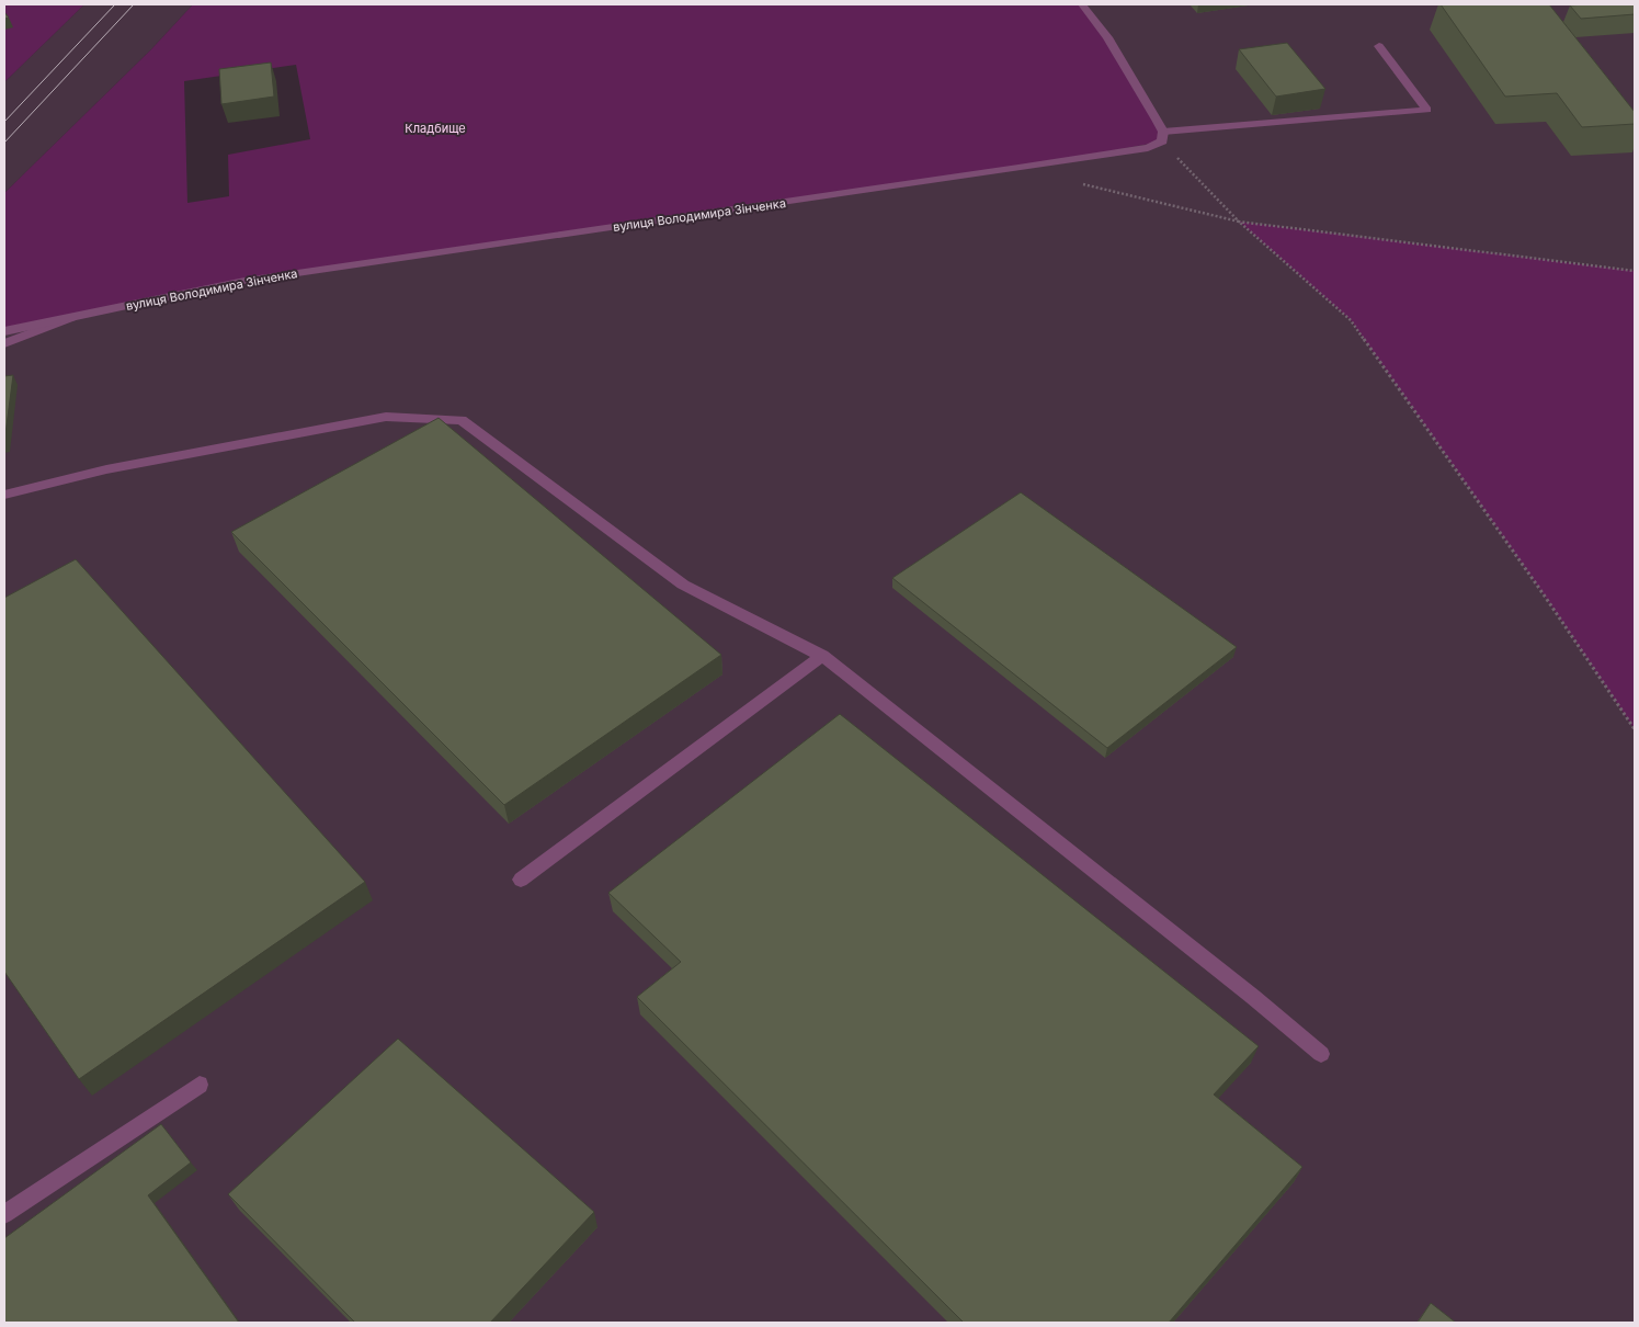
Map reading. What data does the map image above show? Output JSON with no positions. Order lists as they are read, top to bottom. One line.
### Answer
{"streets":{"street":["вулиця Володимира Зінченка"]},"parks":["Кладбище"]}
